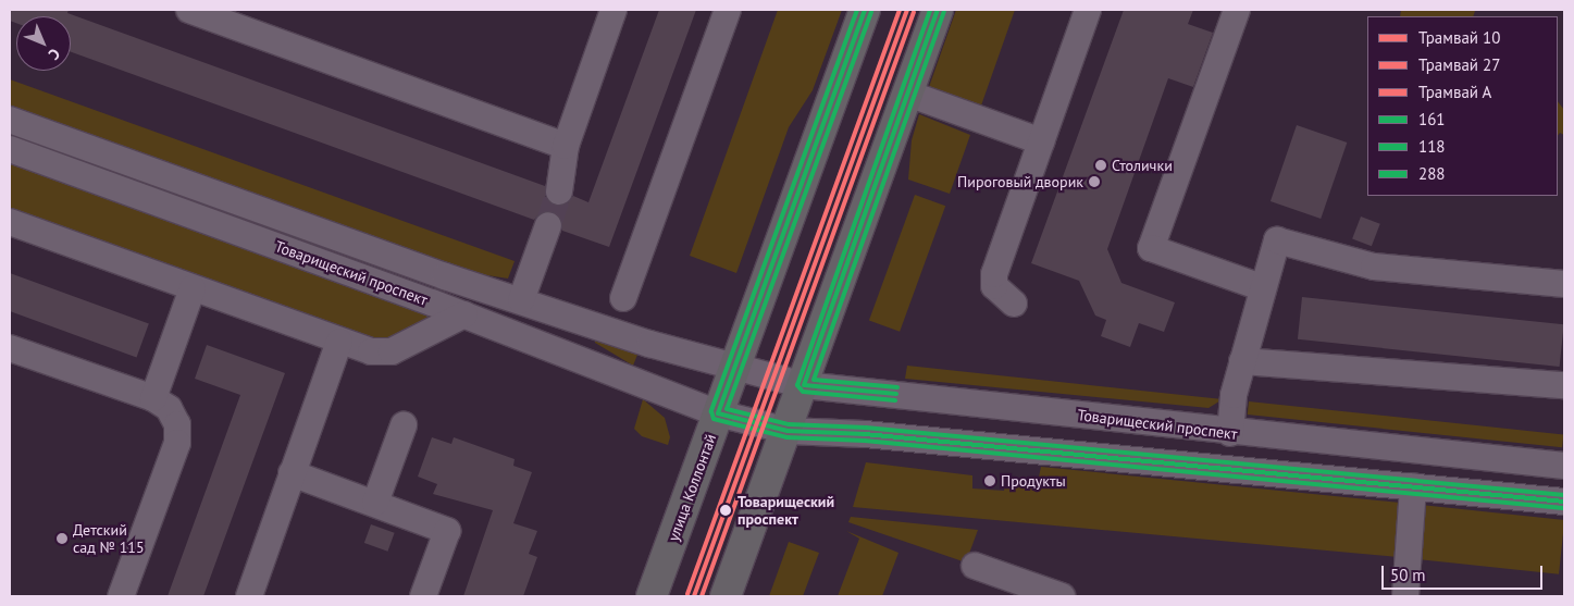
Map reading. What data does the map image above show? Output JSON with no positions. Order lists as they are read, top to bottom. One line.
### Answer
{"streets":{"main road":["улица Коллонтай"],"street":["Товарищеский проспект"]},"crossings":[["Товарищеский проспект","улица Коллонтай"]],"places":["Столички","Пироговый дворик","Продукты","Товарищеский проспект","Детский сад № 115"],"lines":["tram line 10","tram line А","transit line 161","transit line 118","transit line 288","tram line 27"],"legend":["Трамвай 10","Трамвай 27","Трамвай А","161","118","288"],"scale_bar":"50 m","north":"bottom right"}
